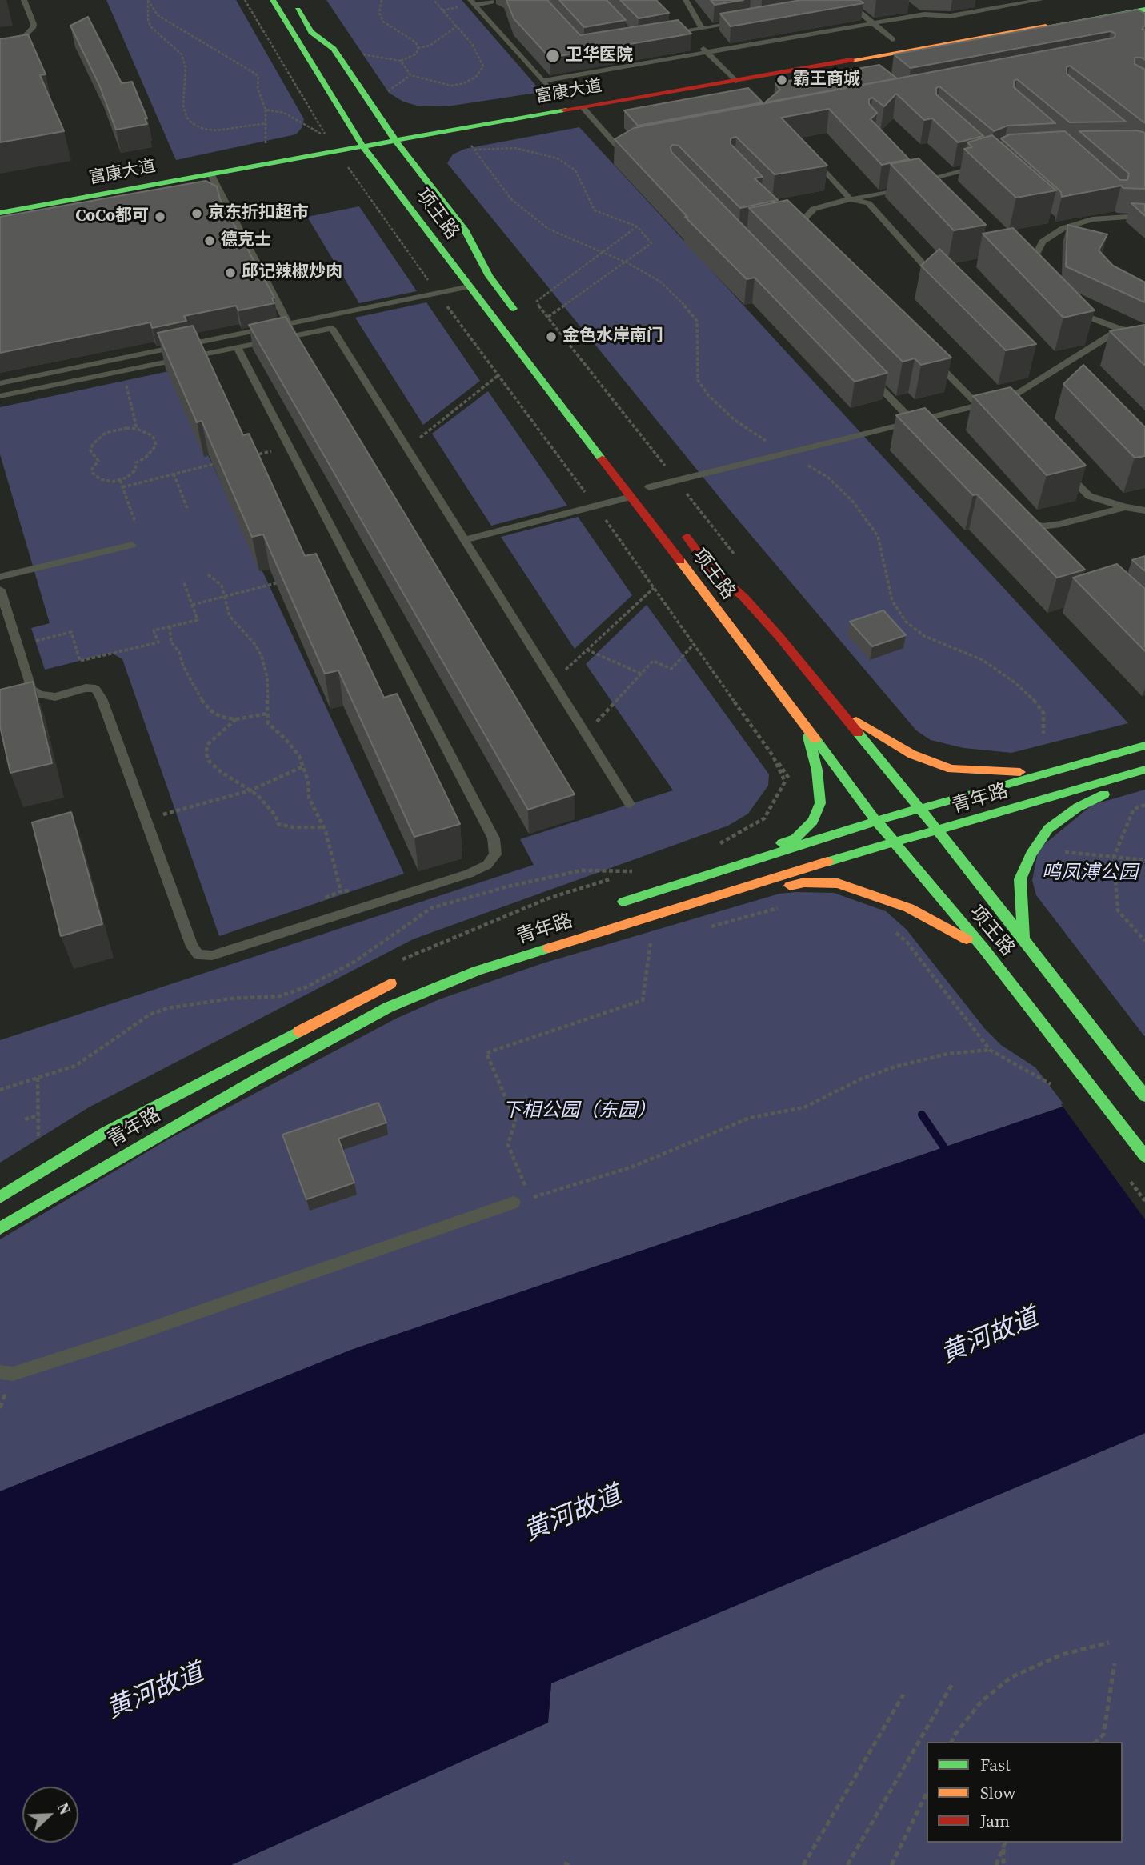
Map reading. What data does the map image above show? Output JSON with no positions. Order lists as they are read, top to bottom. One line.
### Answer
{"streets":{"main road":["富康大道","项王路","青年路"]},"crossings":[["富康大道","项王路"],["项王路","青年路"]],"water":["黄河故道"],"parks":["鸣凤溥公园","下相公园（东园）"],"places":["卫华医院","霸王商城","京东折扣超市","CoCo都可","德克士","邱记辣椒炒肉","金色水岸南门"],"legend":["Fast","Slow","Jam"],"north":"top right"}
